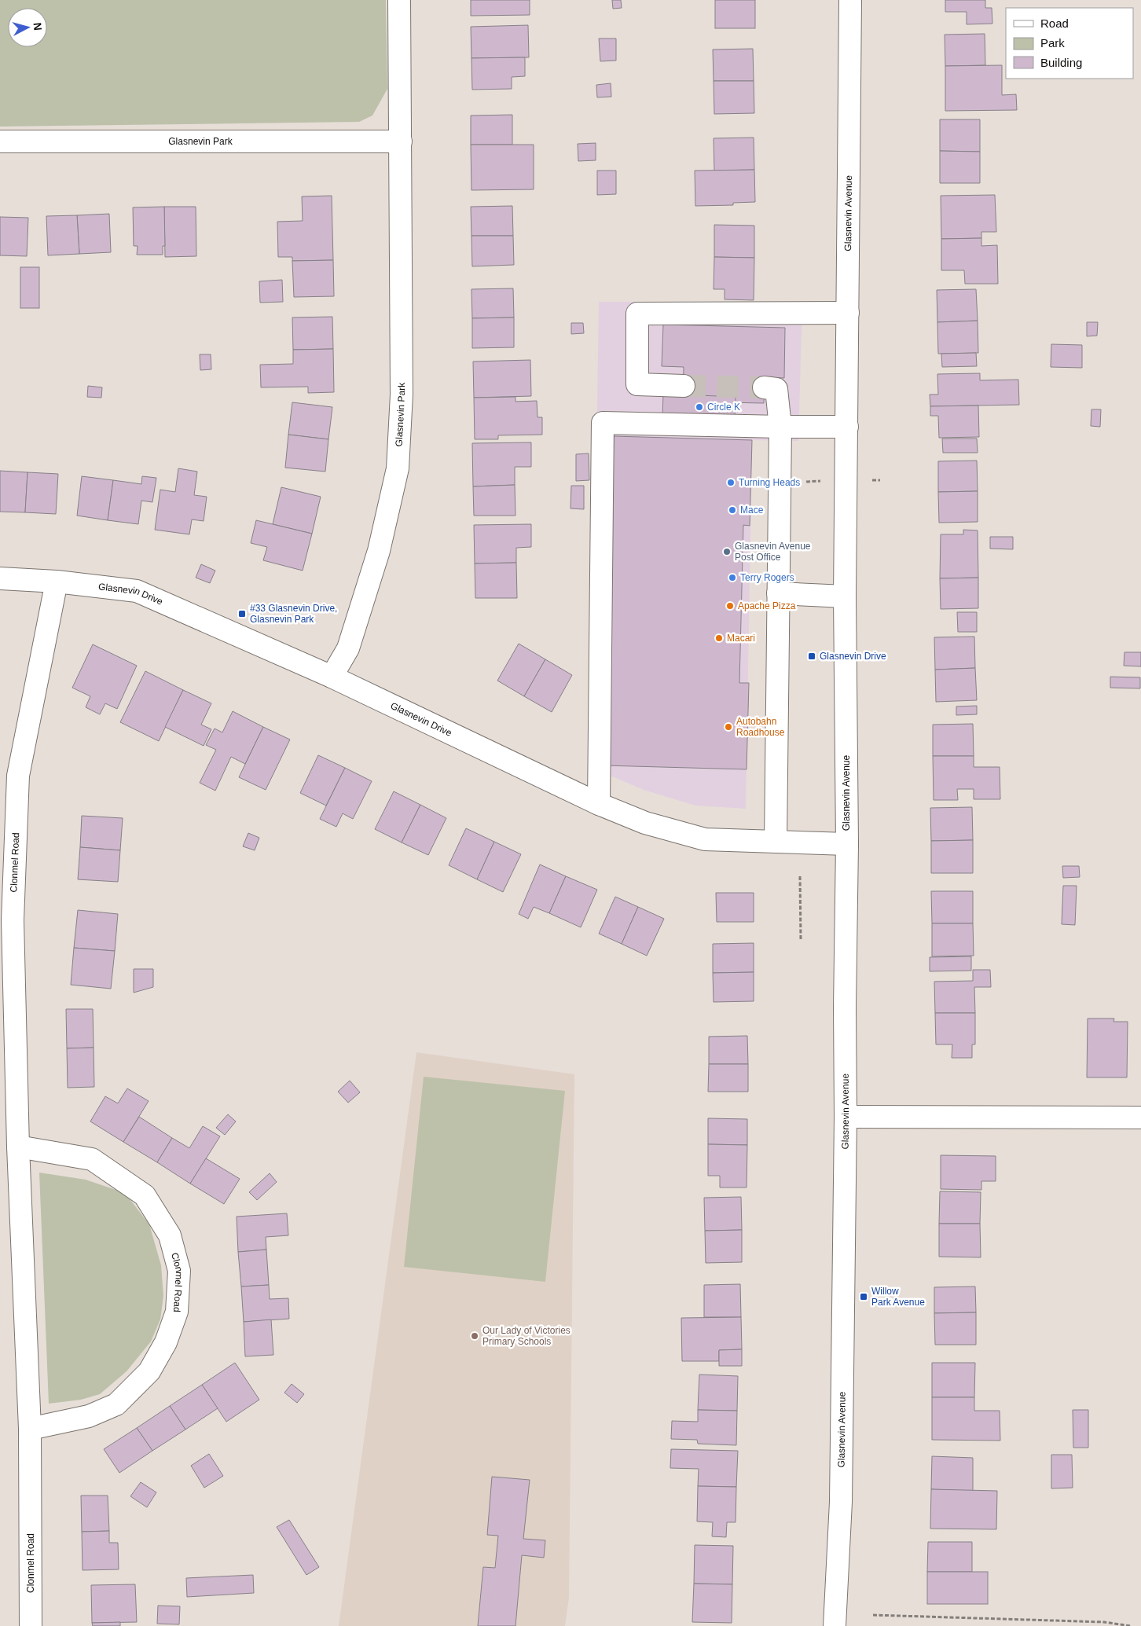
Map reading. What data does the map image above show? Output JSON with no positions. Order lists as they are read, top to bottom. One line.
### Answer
{"streets":{"street":["Glasnevin Park","Glasnevin Avenue","Glasnevin Drive","Clonmel Road"]},"crossings":[["Glasnevin Park","Glasnevin Drive"],["Glasnevin Avenue","Glasnevin Drive"],["Glasnevin Drive","Clonmel Road"]],"places":{"other":["Circle K","Turning Heads","Mace","Glasnevin Avenue Post Office","Terry Rogers","Apache Pizza","Macari","Autobahn Roadhouse","Our Lady of Victories Primary Schools"],"transit":["#33 Glasnevin Drive, Glasnevin Park","Glasnevin Drive","Willow Park Avenue"]},"legend":["Road","Park","Building"],"north":"right"}
